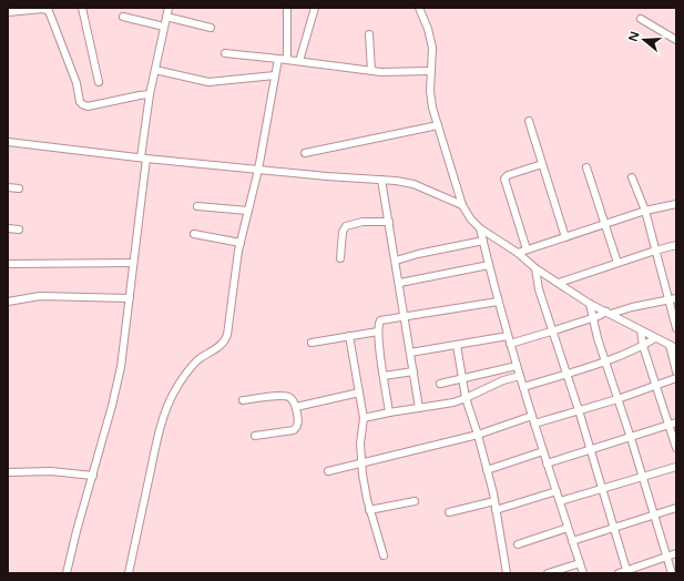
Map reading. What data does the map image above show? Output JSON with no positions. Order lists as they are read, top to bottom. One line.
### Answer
{"north":"left"}
